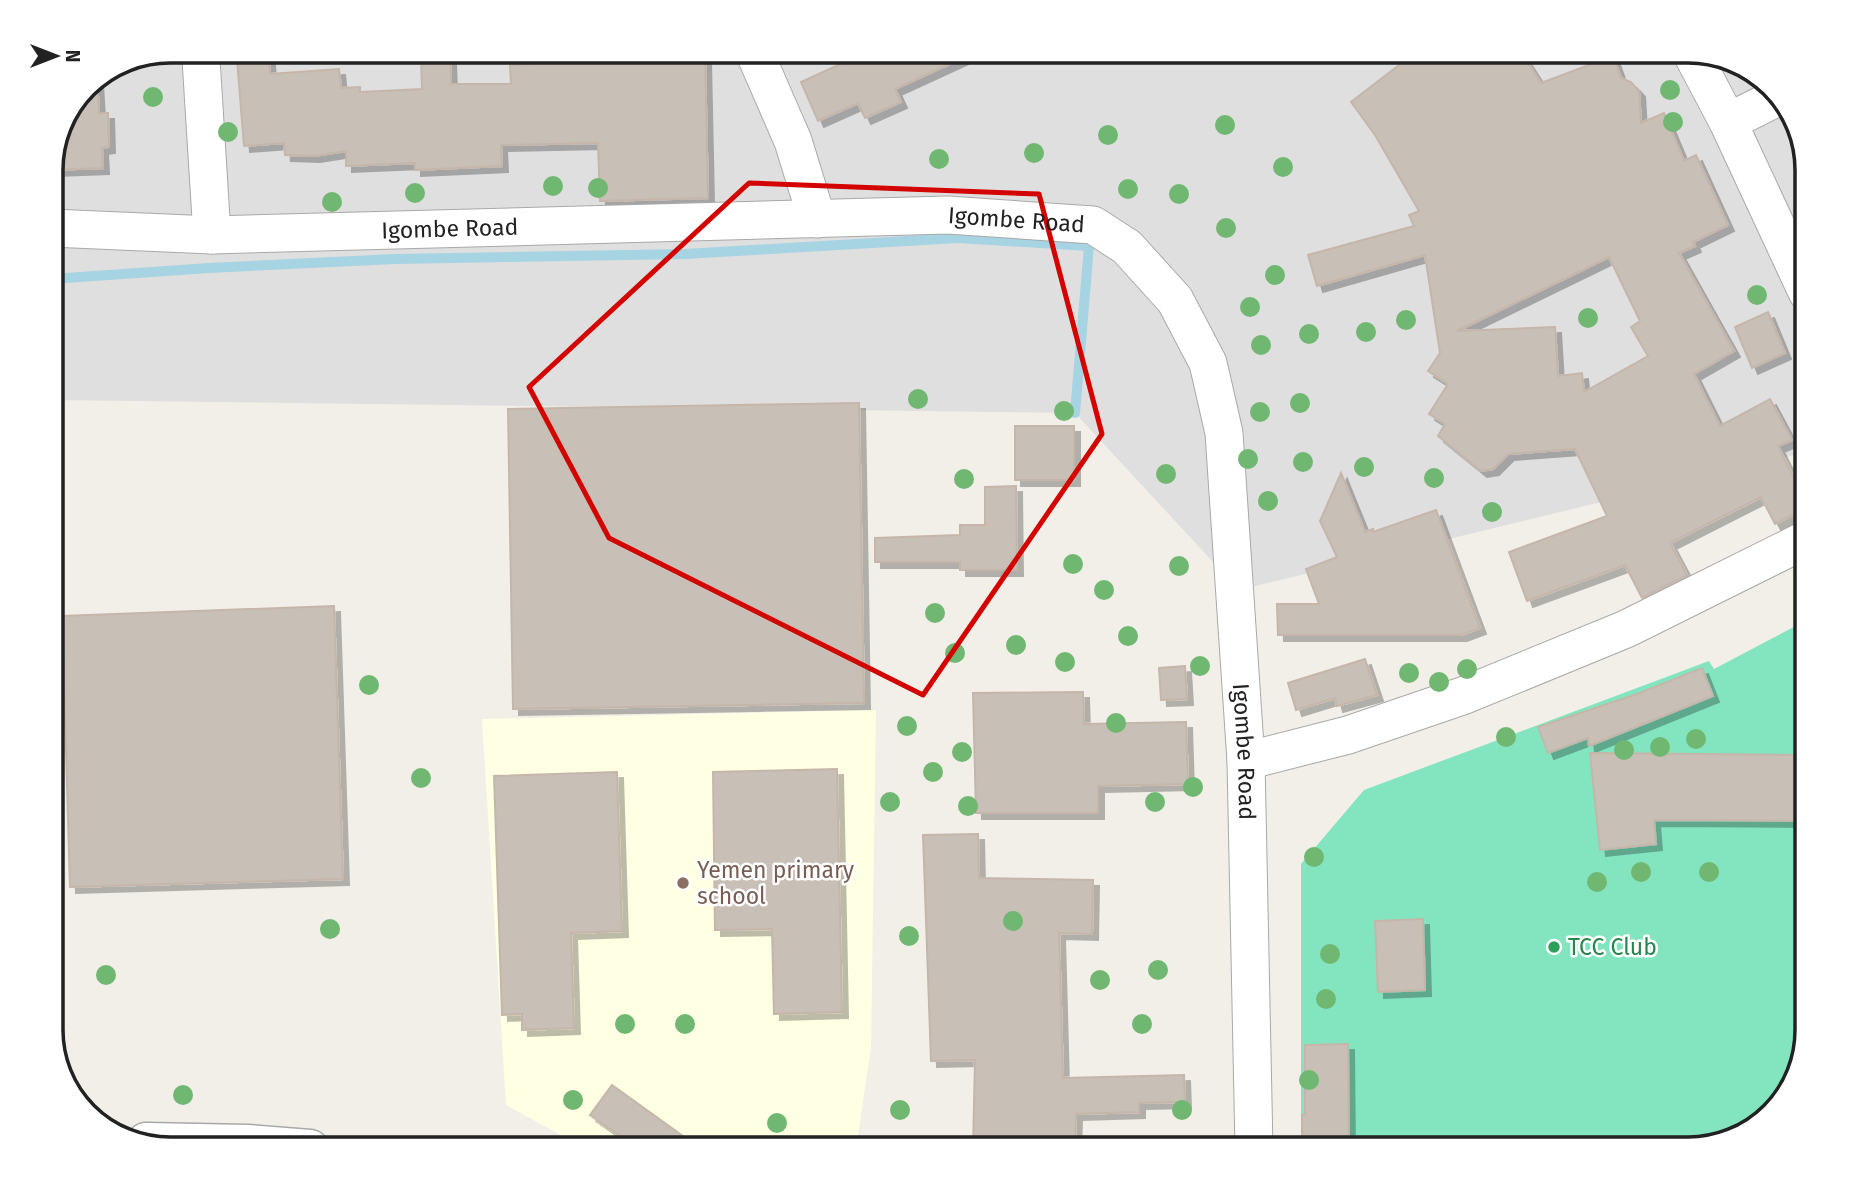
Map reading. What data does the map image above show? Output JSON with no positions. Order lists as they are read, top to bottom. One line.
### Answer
{"streets":{"street":["Igombe Road"]},"places":["Yemen primary school","TCC Club"],"north":"right"}
